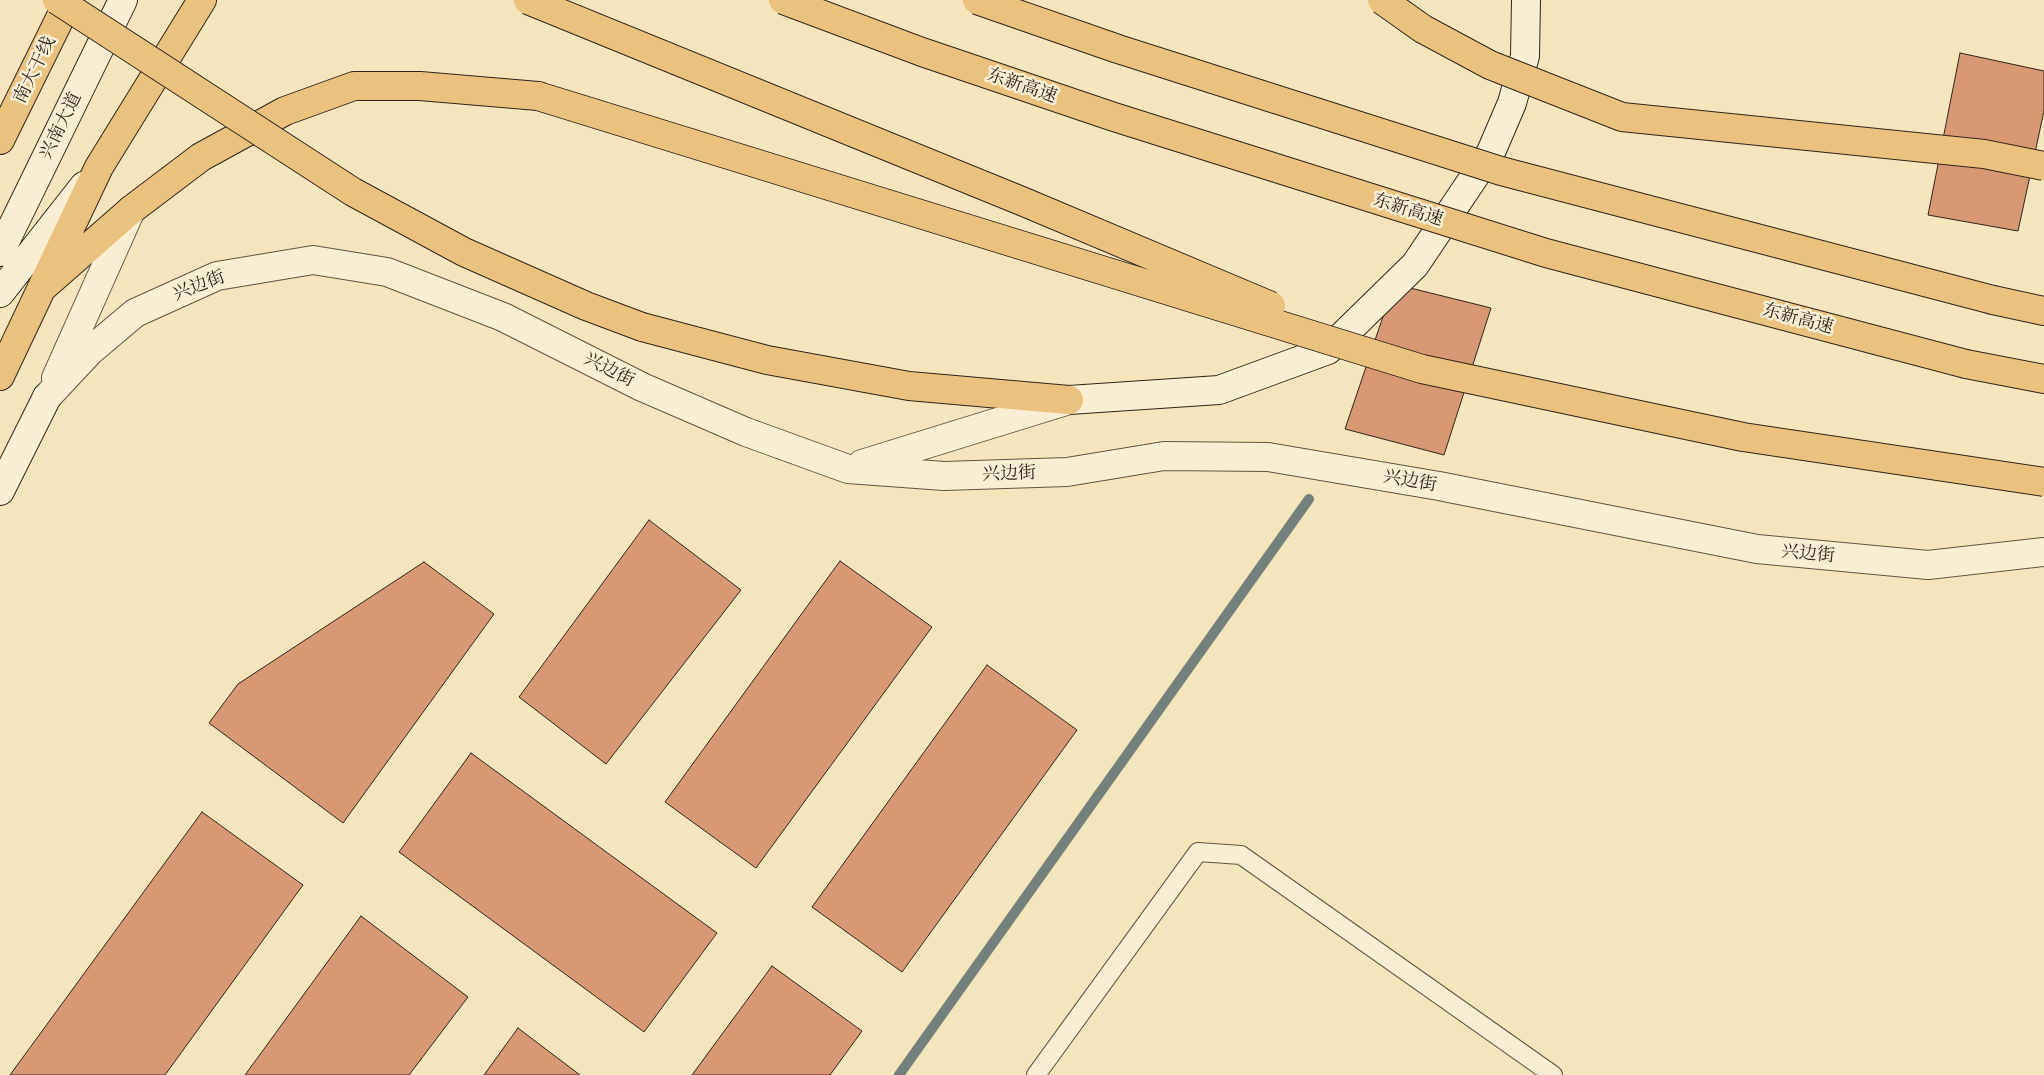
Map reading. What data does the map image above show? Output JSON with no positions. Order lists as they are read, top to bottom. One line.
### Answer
{"streets":{"highway":["南大干线","东新高速"],"street":["兴南大道","兴边街"]}}
